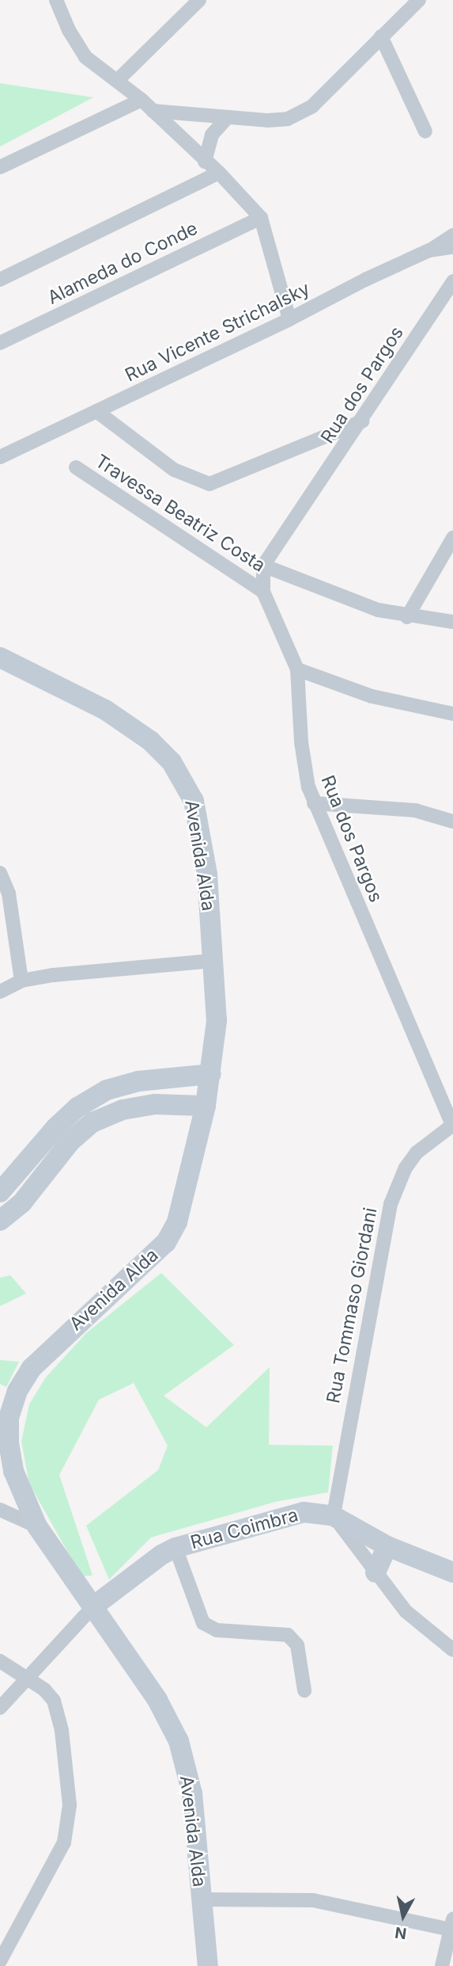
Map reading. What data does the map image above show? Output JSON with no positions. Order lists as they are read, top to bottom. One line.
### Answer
{"streets":{"main road":["Avenida Alda","Rua Coimbra"],"street":["Alameda do Conde","Rua Vicente Strichalsky","Rua dos Pargos","Travessa Beatriz Costa","Rua Tommaso Giordani"]},"crossings":[["Rua dos Pargos","Travessa Beatriz Costa"],["Rua dos Pargos","Rua Tommaso Giordani"],["Avenida Alda","Rua Coimbra"],["Rua Tommaso Giordani","Rua Coimbra"]],"north":"bottom"}
